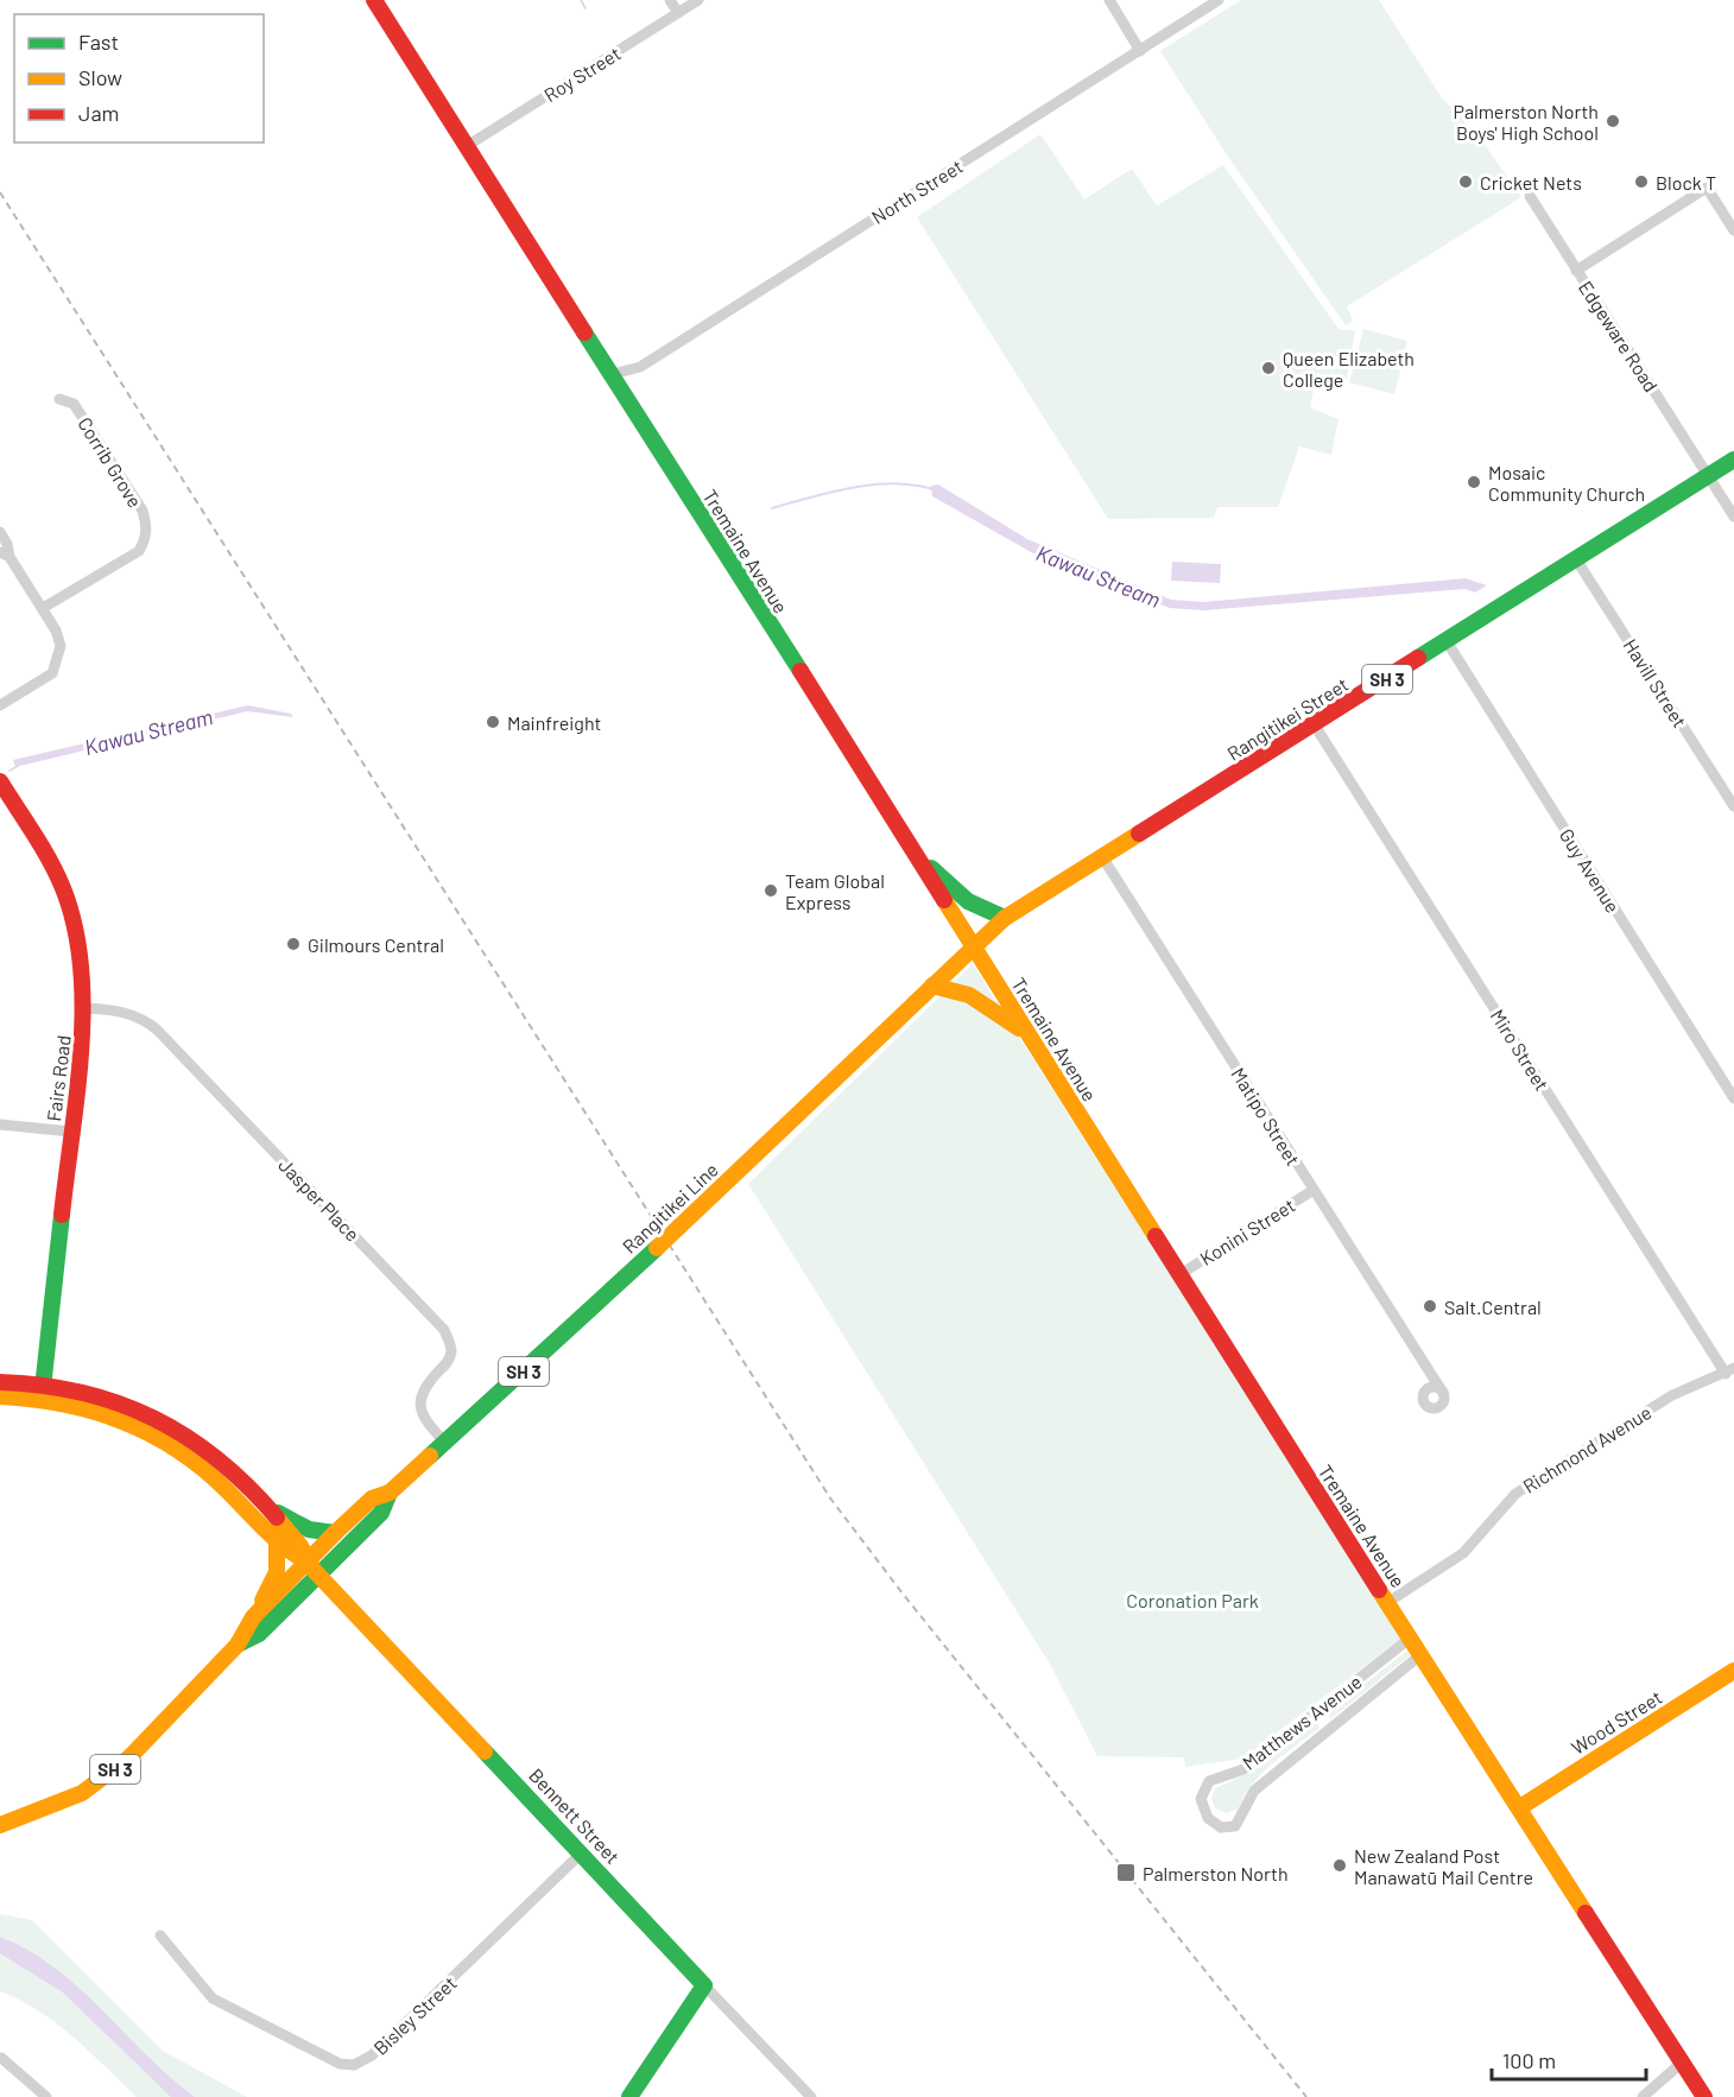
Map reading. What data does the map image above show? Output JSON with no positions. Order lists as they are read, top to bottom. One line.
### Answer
{"streets":{"main road":["Tremaine Avenue","SH 3","Rangitikei Street","Fairs Road","Rangitikei Line","Wood Street","Bennett Street"],"street":["Roy Street","North Street","Edgeware Road","Corrib Grove","Havill Street","Guy Avenue","Miro Street","Matipo Street","Jasper Place","Konini Street","Richmond Avenue","Matthews Avenue","Bisley Street"]},"crossings":[["Roy Street","Tremaine Avenue"],["North Street","Tremaine Avenue"],["Edgeware Road","Rangitikei Street"],["Tremaine Avenue","Rangitikei Street"],["Tremaine Avenue","Rangitikei Line"],["Tremaine Avenue","Konini Street"],["Tremaine Avenue","Richmond Avenue"],["Tremaine Avenue","Matthews Avenue"],["Tremaine Avenue","Wood Street"],["Havill Street","Rangitikei Street"],["Rangitikei Street","Guy Avenue"],["Rangitikei Street","Miro Street"],["Rangitikei Street","Matipo Street"],["Rangitikei Street","Rangitikei Line"],["Miro Street","Richmond Avenue"],["Fairs Road","Jasper Place"],["Matipo Street","Konini Street"],["Jasper Place","Rangitikei Line"],["Rangitikei Line","Bennett Street"],["Bennett Street","Bisley Street"]],"water":["Kawau Stream"],"parks":["Coronation Park"],"places":{"other":["Palmerston North Boys' High School","Cricket Nets","Block T","Queen Elizabeth College","Mosaic Community Church","Mainfreight","Team Global Express","Gilmours Central","Salt.Central","New Zealand Post Manawatū Mail Centre"],"transit":["Palmerston North"]},"legend":["Fast","Slow","Jam"],"scale_bar":"100 m"}
